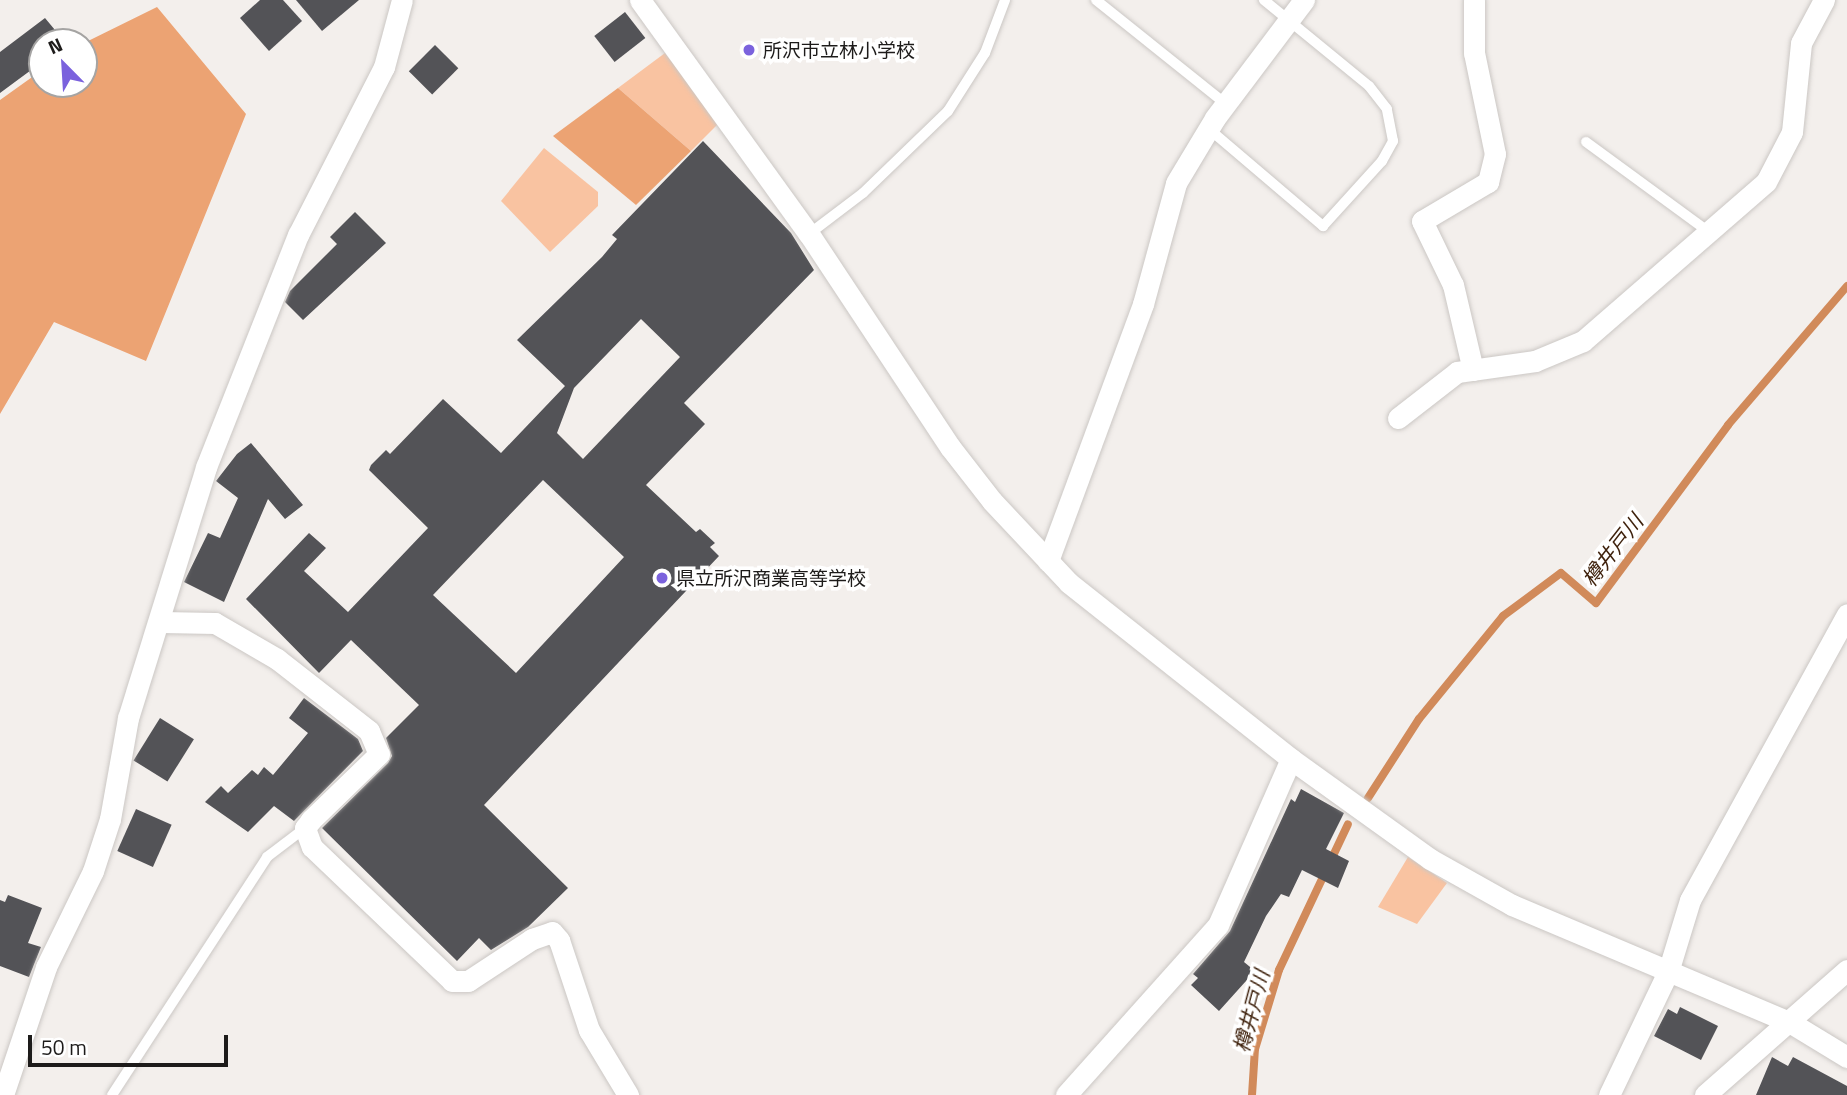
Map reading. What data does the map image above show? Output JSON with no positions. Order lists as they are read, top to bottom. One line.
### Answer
{"water":["樽井戸川"],"places":["所沢市立林小学校","県立所沢商業高等学校"],"scale_bar":"50 m","north":"top left"}
